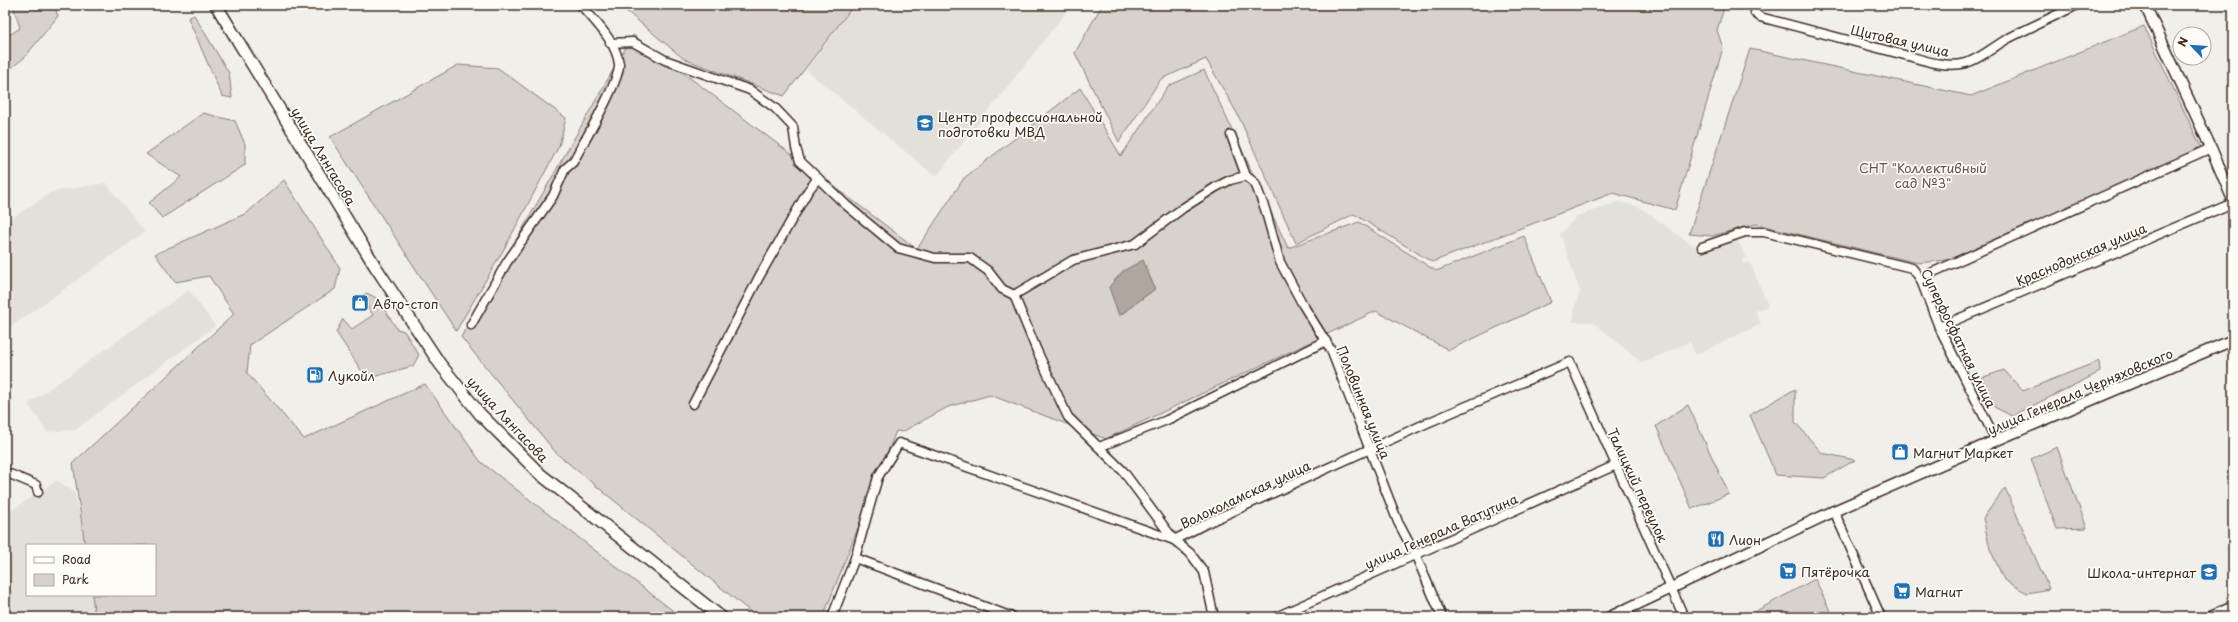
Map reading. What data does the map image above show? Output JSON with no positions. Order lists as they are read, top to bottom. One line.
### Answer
{"streets":{"main road":["улица Лянгасова"],"street":["Щитовая улица","Краснодонская улица","Суперфосфатная улица","улица Генерала Черняховского","Половинная улица","Талицкий переулок","Волоколамская улица","улица Генерала Ватутина"]},"crossings":[["Краснодонская улица","Суперфосфатная улица"],["Суперфосфатная улица","улица Генерала Черняховского"],["улица Генерала Черняховского","Талицкий переулок"],["Половинная улица","Волоколамская улица"],["Половинная улица","улица Генерала Ватутина"],["Талицкий переулок","Волоколамская улица"],["Талицкий переулок","улица Генерала Ватутина"]],"parks":["СНТ \"Коллективный сад №3\""],"places":{"school or university":["Центр профессиональной подготовки МВД","Школа-интернат"],"shop":["Авто-стоп","Магнит Маркет"],"fuel station":["Лукойл"],"restaurant":["Лион"],"supermarket":["Пятёрочка","Магнит"]},"legend":["Road","Park"],"north":"top left"}
